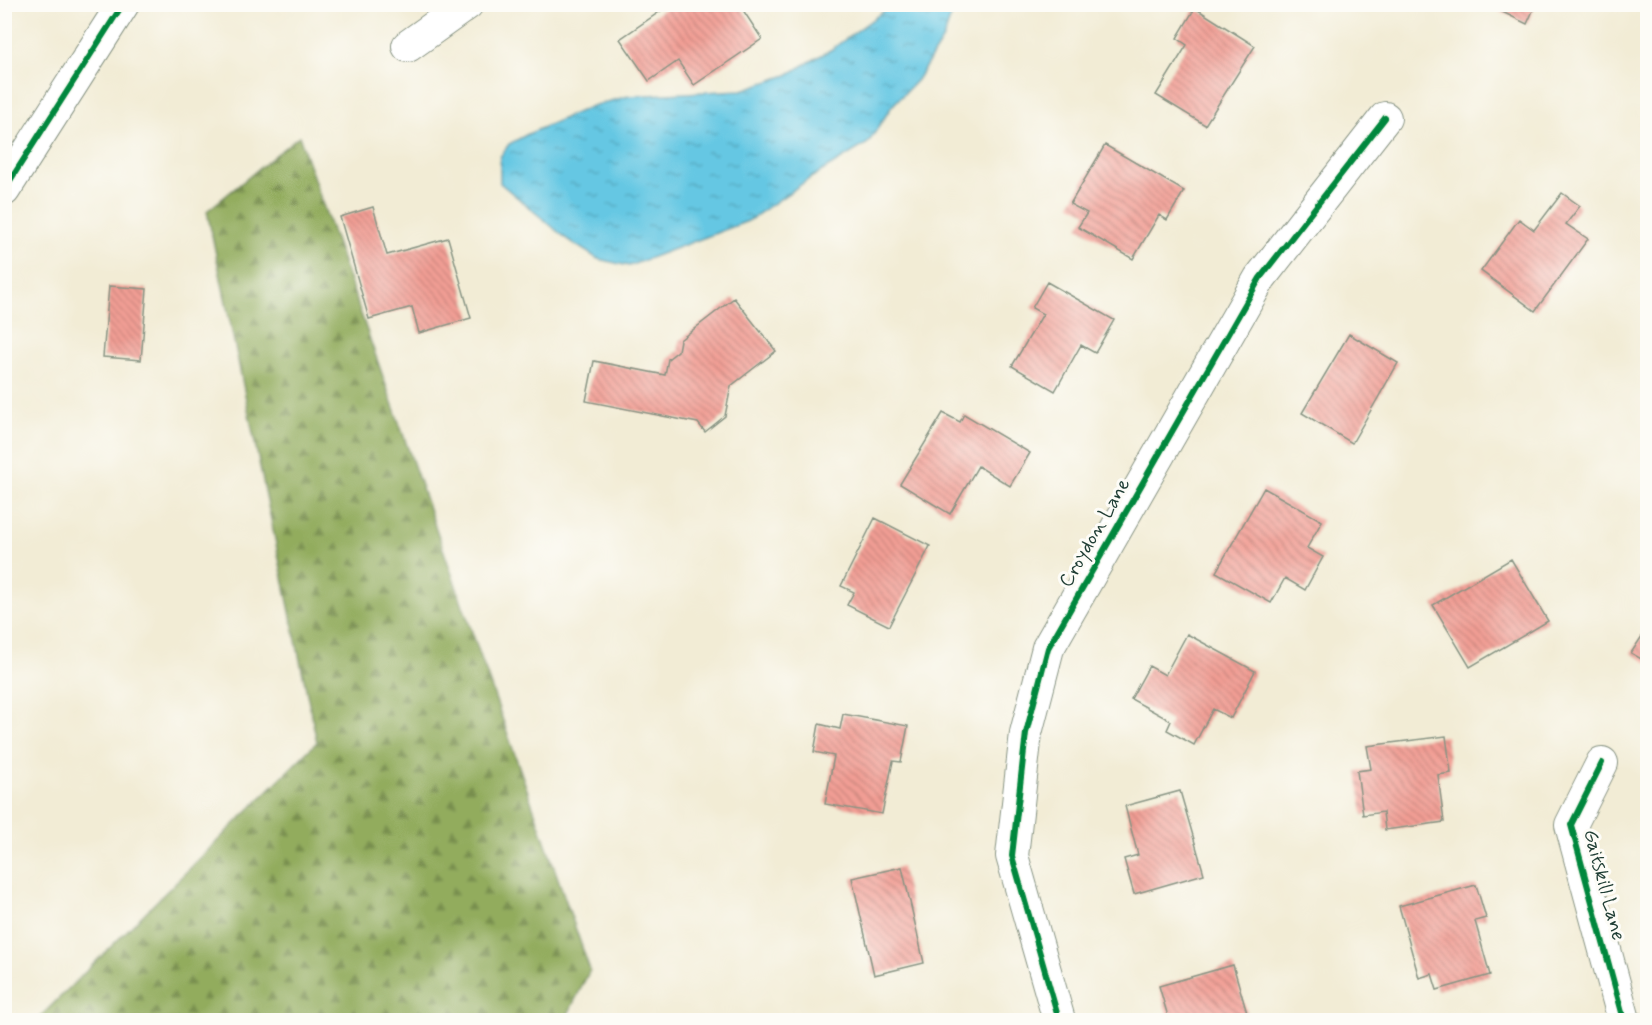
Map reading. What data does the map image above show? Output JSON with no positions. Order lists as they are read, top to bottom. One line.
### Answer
{"streets":{"street":["Croydon Lane","Gaitskill Lane"]}}
